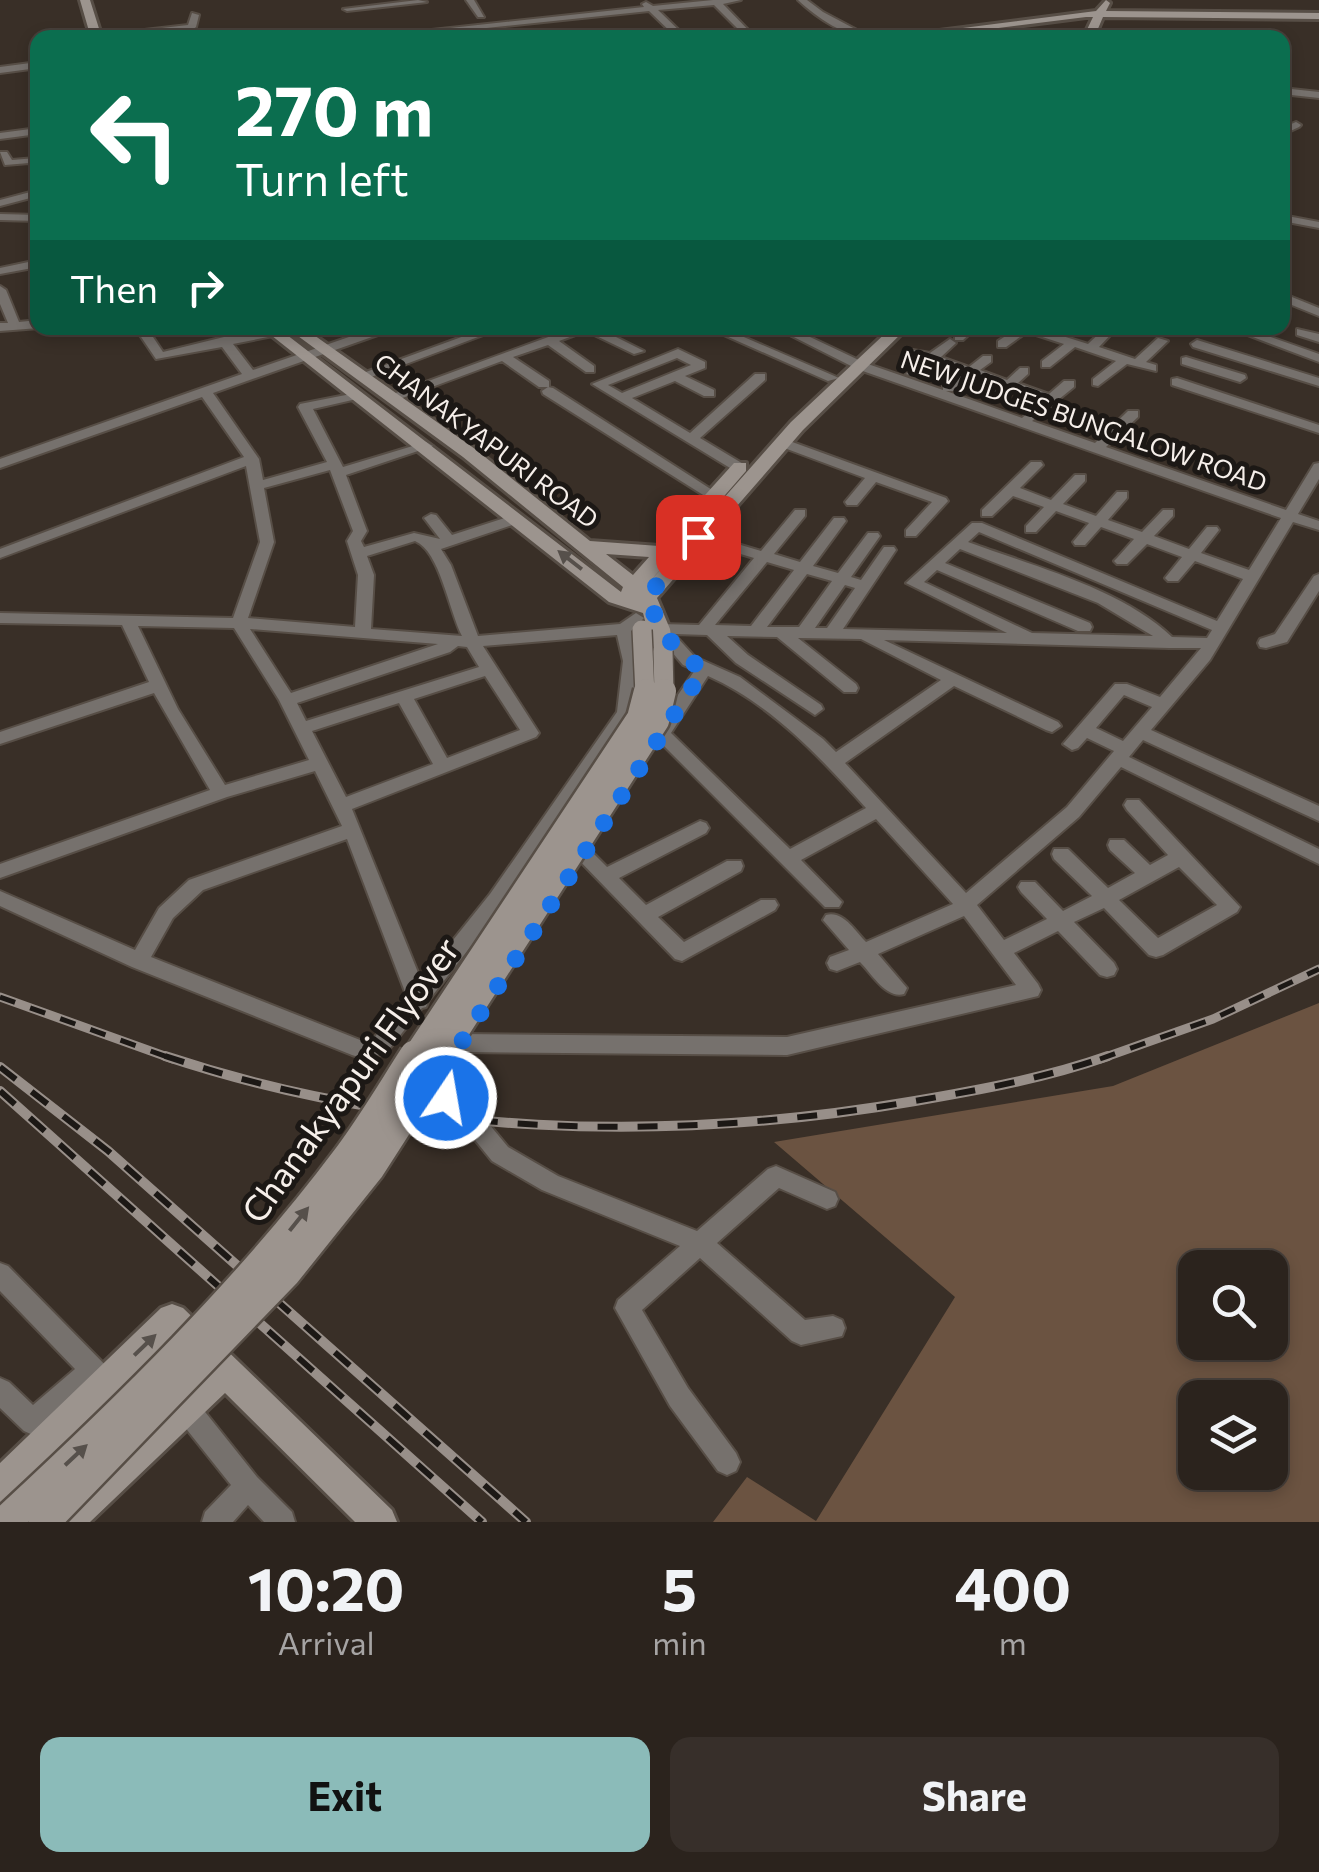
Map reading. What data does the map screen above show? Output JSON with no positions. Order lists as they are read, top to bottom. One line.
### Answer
{"streets":{"main road":["CHANAKYAPURI ROAD","Chanakyapuri Flyover"],"street":["NEW JUDGES BUNGALOW ROAD"]},"crossings":[["CHANAKYAPURI ROAD","Chanakyapuri Flyover"]],"page":{"turn":["270 m","Turn left"],"then":"Then","eta":["10:20","Arrival","5","min","400","m"],"buttons":["Exit","Share"]}}
